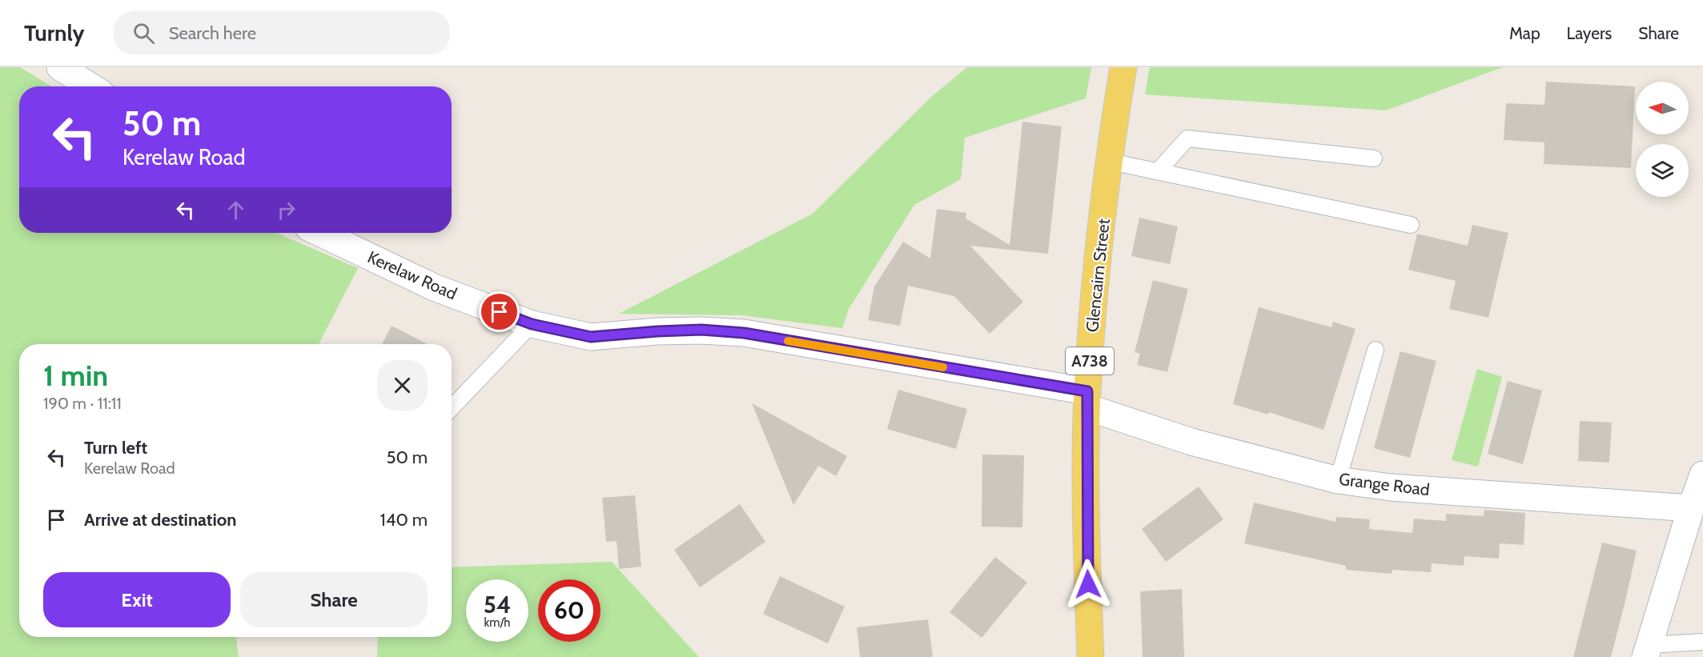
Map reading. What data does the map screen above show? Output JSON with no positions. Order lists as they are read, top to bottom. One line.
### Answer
{"streets":{"main road":["Glencairn Street","A738"],"street":["Kerelaw Road","Grange Road"]},"crossings":[["Kerelaw Road","Glencairn Street"],["Kerelaw Road","Grange Road"],["Glencairn Street","Grange Road"]],"north":"left","page":{"header":"Turnly","search":"Search here","nav":["Map","Layers","Share"],"turn":["50 m","Kerelaw Road"],"heading":["1 min","190 m · 11:11"],"list":[{"name":"Turn left","note":"Kerelaw Road","value":"50 m"},{"name":"Arrive at destination","value":"140 m"}],"buttons":["Exit","Share"],"speed":"54 km/h","limit":"60"}}
